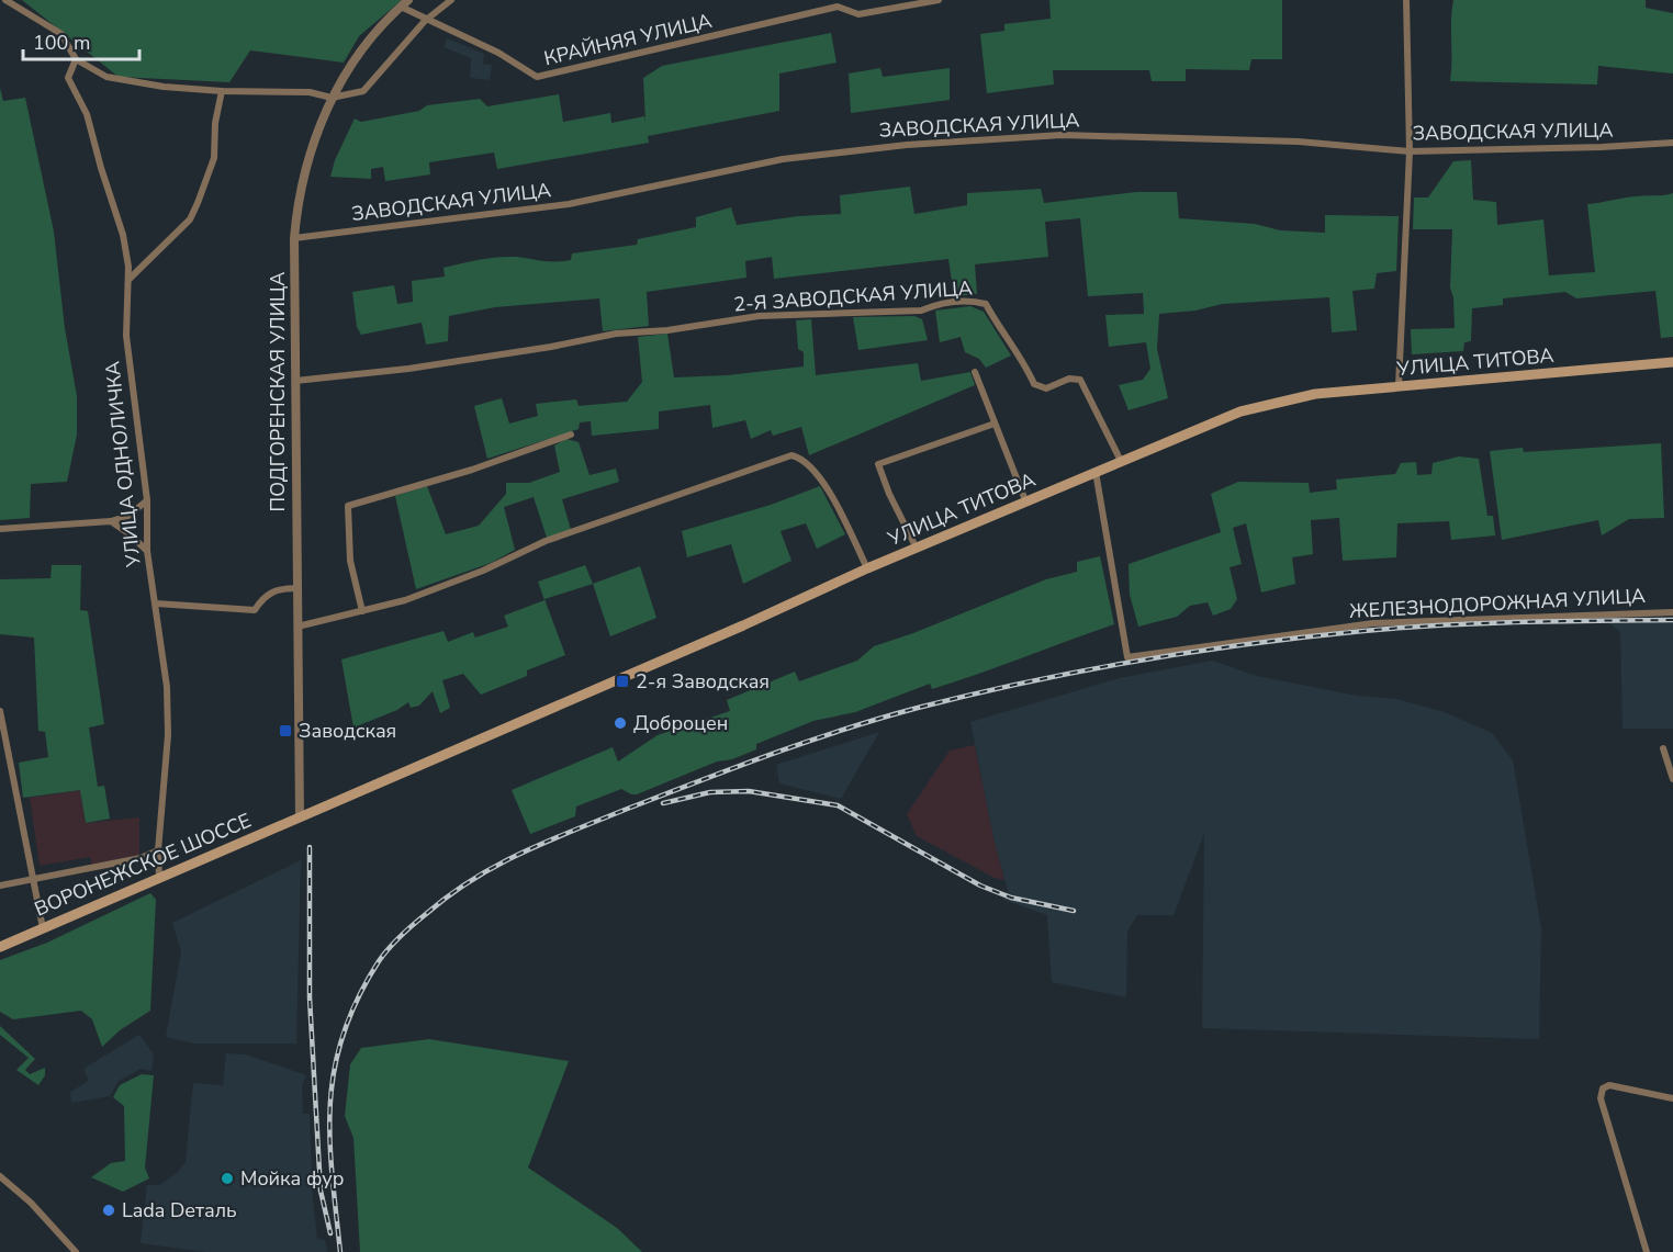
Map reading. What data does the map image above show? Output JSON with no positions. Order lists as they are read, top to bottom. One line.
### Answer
{"streets":{"main road":["УЛИЦА ТИТОВА","ВОРОНЕЖСКОЕ ШОССЕ"],"street":["КРАЙНЯЯ УЛИЦА","ЗАВОДСКАЯ УЛИЦА","2-Я ЗАВОДСКАЯ УЛИЦА","ПОДГОРЕНСКАЯ УЛИЦА","УЛИЦА ОДНОЛИЧКА","ЖЕЛЕЗНОДОРОЖНАЯ УЛИЦА"]},"crossings":[["КРАЙНЯЯ УЛИЦА","ПОДГОРЕНСКАЯ УЛИЦА"],["ЗАВОДСКАЯ УЛИЦА","ПОДГОРЕНСКАЯ УЛИЦА"],["2-Я ЗАВОДСКАЯ УЛИЦА","УЛИЦА ТИТОВА"],["2-Я ЗАВОДСКАЯ УЛИЦА","ПОДГОРЕНСКАЯ УЛИЦА"],["УЛИЦА ТИТОВА","ПОДГОРЕНСКАЯ УЛИЦА"],["УЛИЦА ТИТОВА","ЖЕЛЕЗНОДОРОЖНАЯ УЛИЦА"],["УЛИЦА ТИТОВА","ВОРОНЕЖСКОЕ ШОССЕ"],["ПОДГОРЕНСКАЯ УЛИЦА","ВОРОНЕЖСКОЕ ШОССЕ"],["УЛИЦА ОДНОЛИЧКА","ВОРОНЕЖСКОЕ ШОССЕ"]],"places":{"transit":["2-я Заводская","Заводская"],"other":["Доброцен","Мойка фур","Lada Dеталь"]},"scale_bar":"100 m"}
